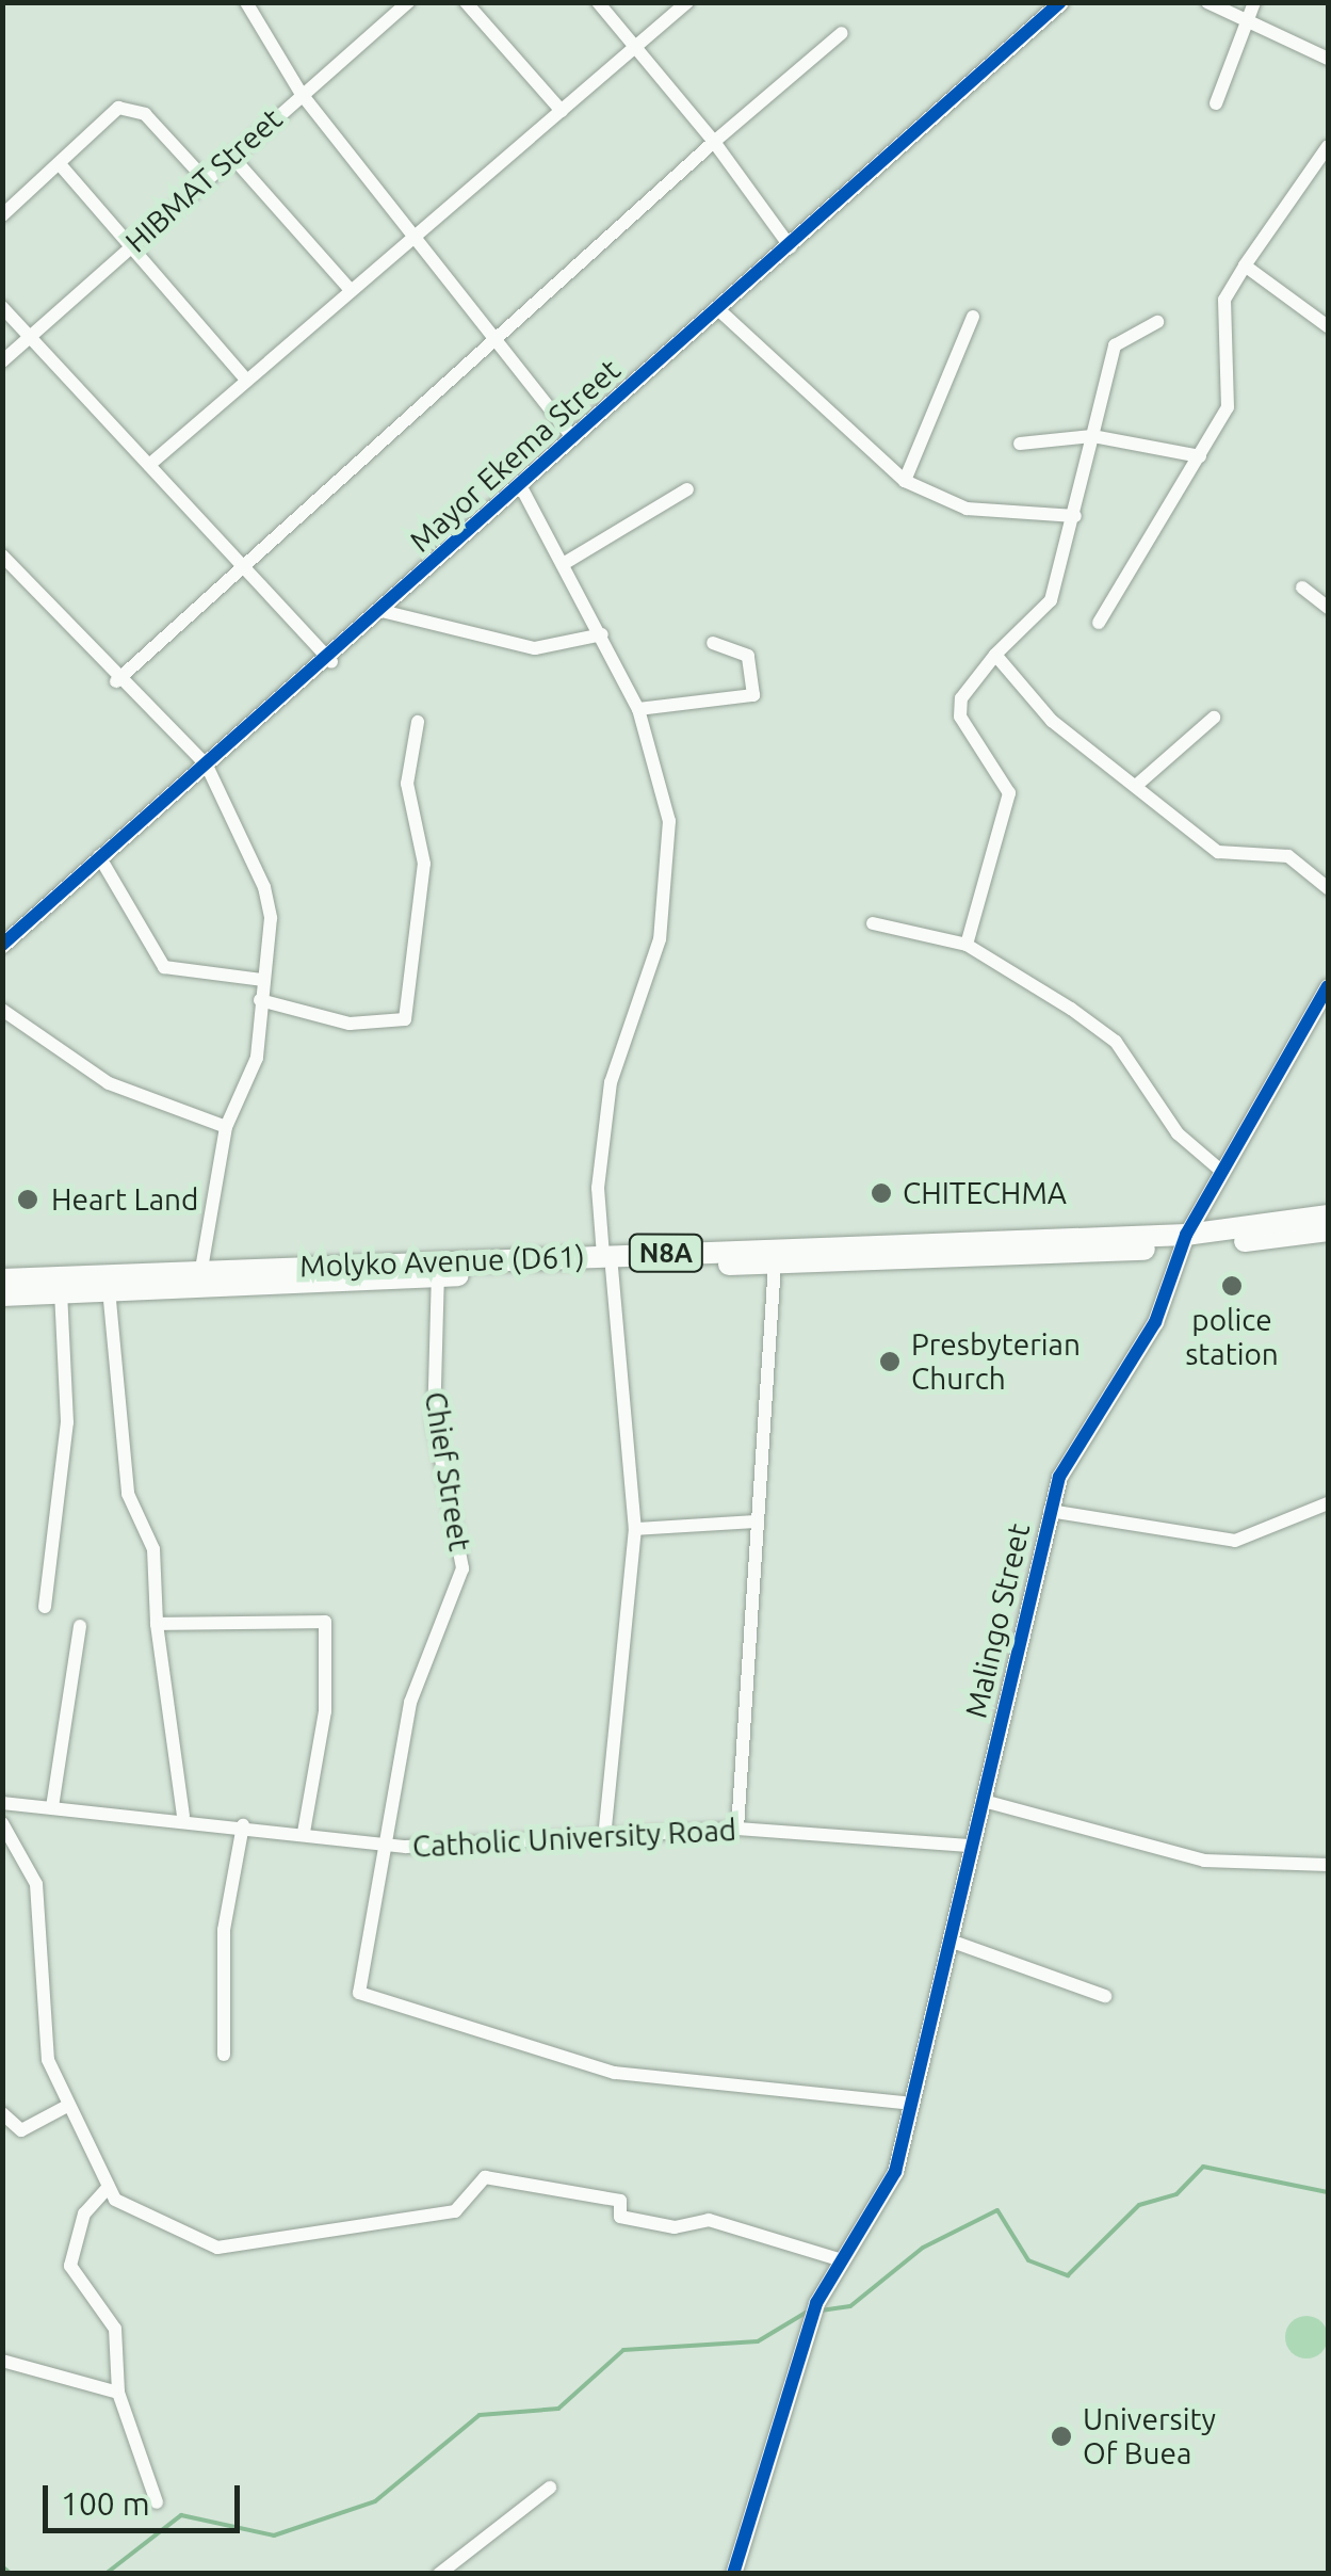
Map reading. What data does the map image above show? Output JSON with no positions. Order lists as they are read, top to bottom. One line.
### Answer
{"streets":{"highway":["N8A","Molyko Avenue (D61)"],"street":["HIBMAT Street","Mayor Ekema Street","Chief Street","Malingo Street","Catholic University Road"]},"crossings":[["Molyko Avenue (D61)","Chief Street"],["Molyko Avenue (D61)","Malingo Street"],["Chief Street","Malingo Street"],["Chief Street","Catholic University Road"],["Malingo Street","Catholic University Road"]],"places":["CHITECHMA","Heart Land","police station","Presbyterian Church","University Of Buea"],"scale_bar":"100 m"}
